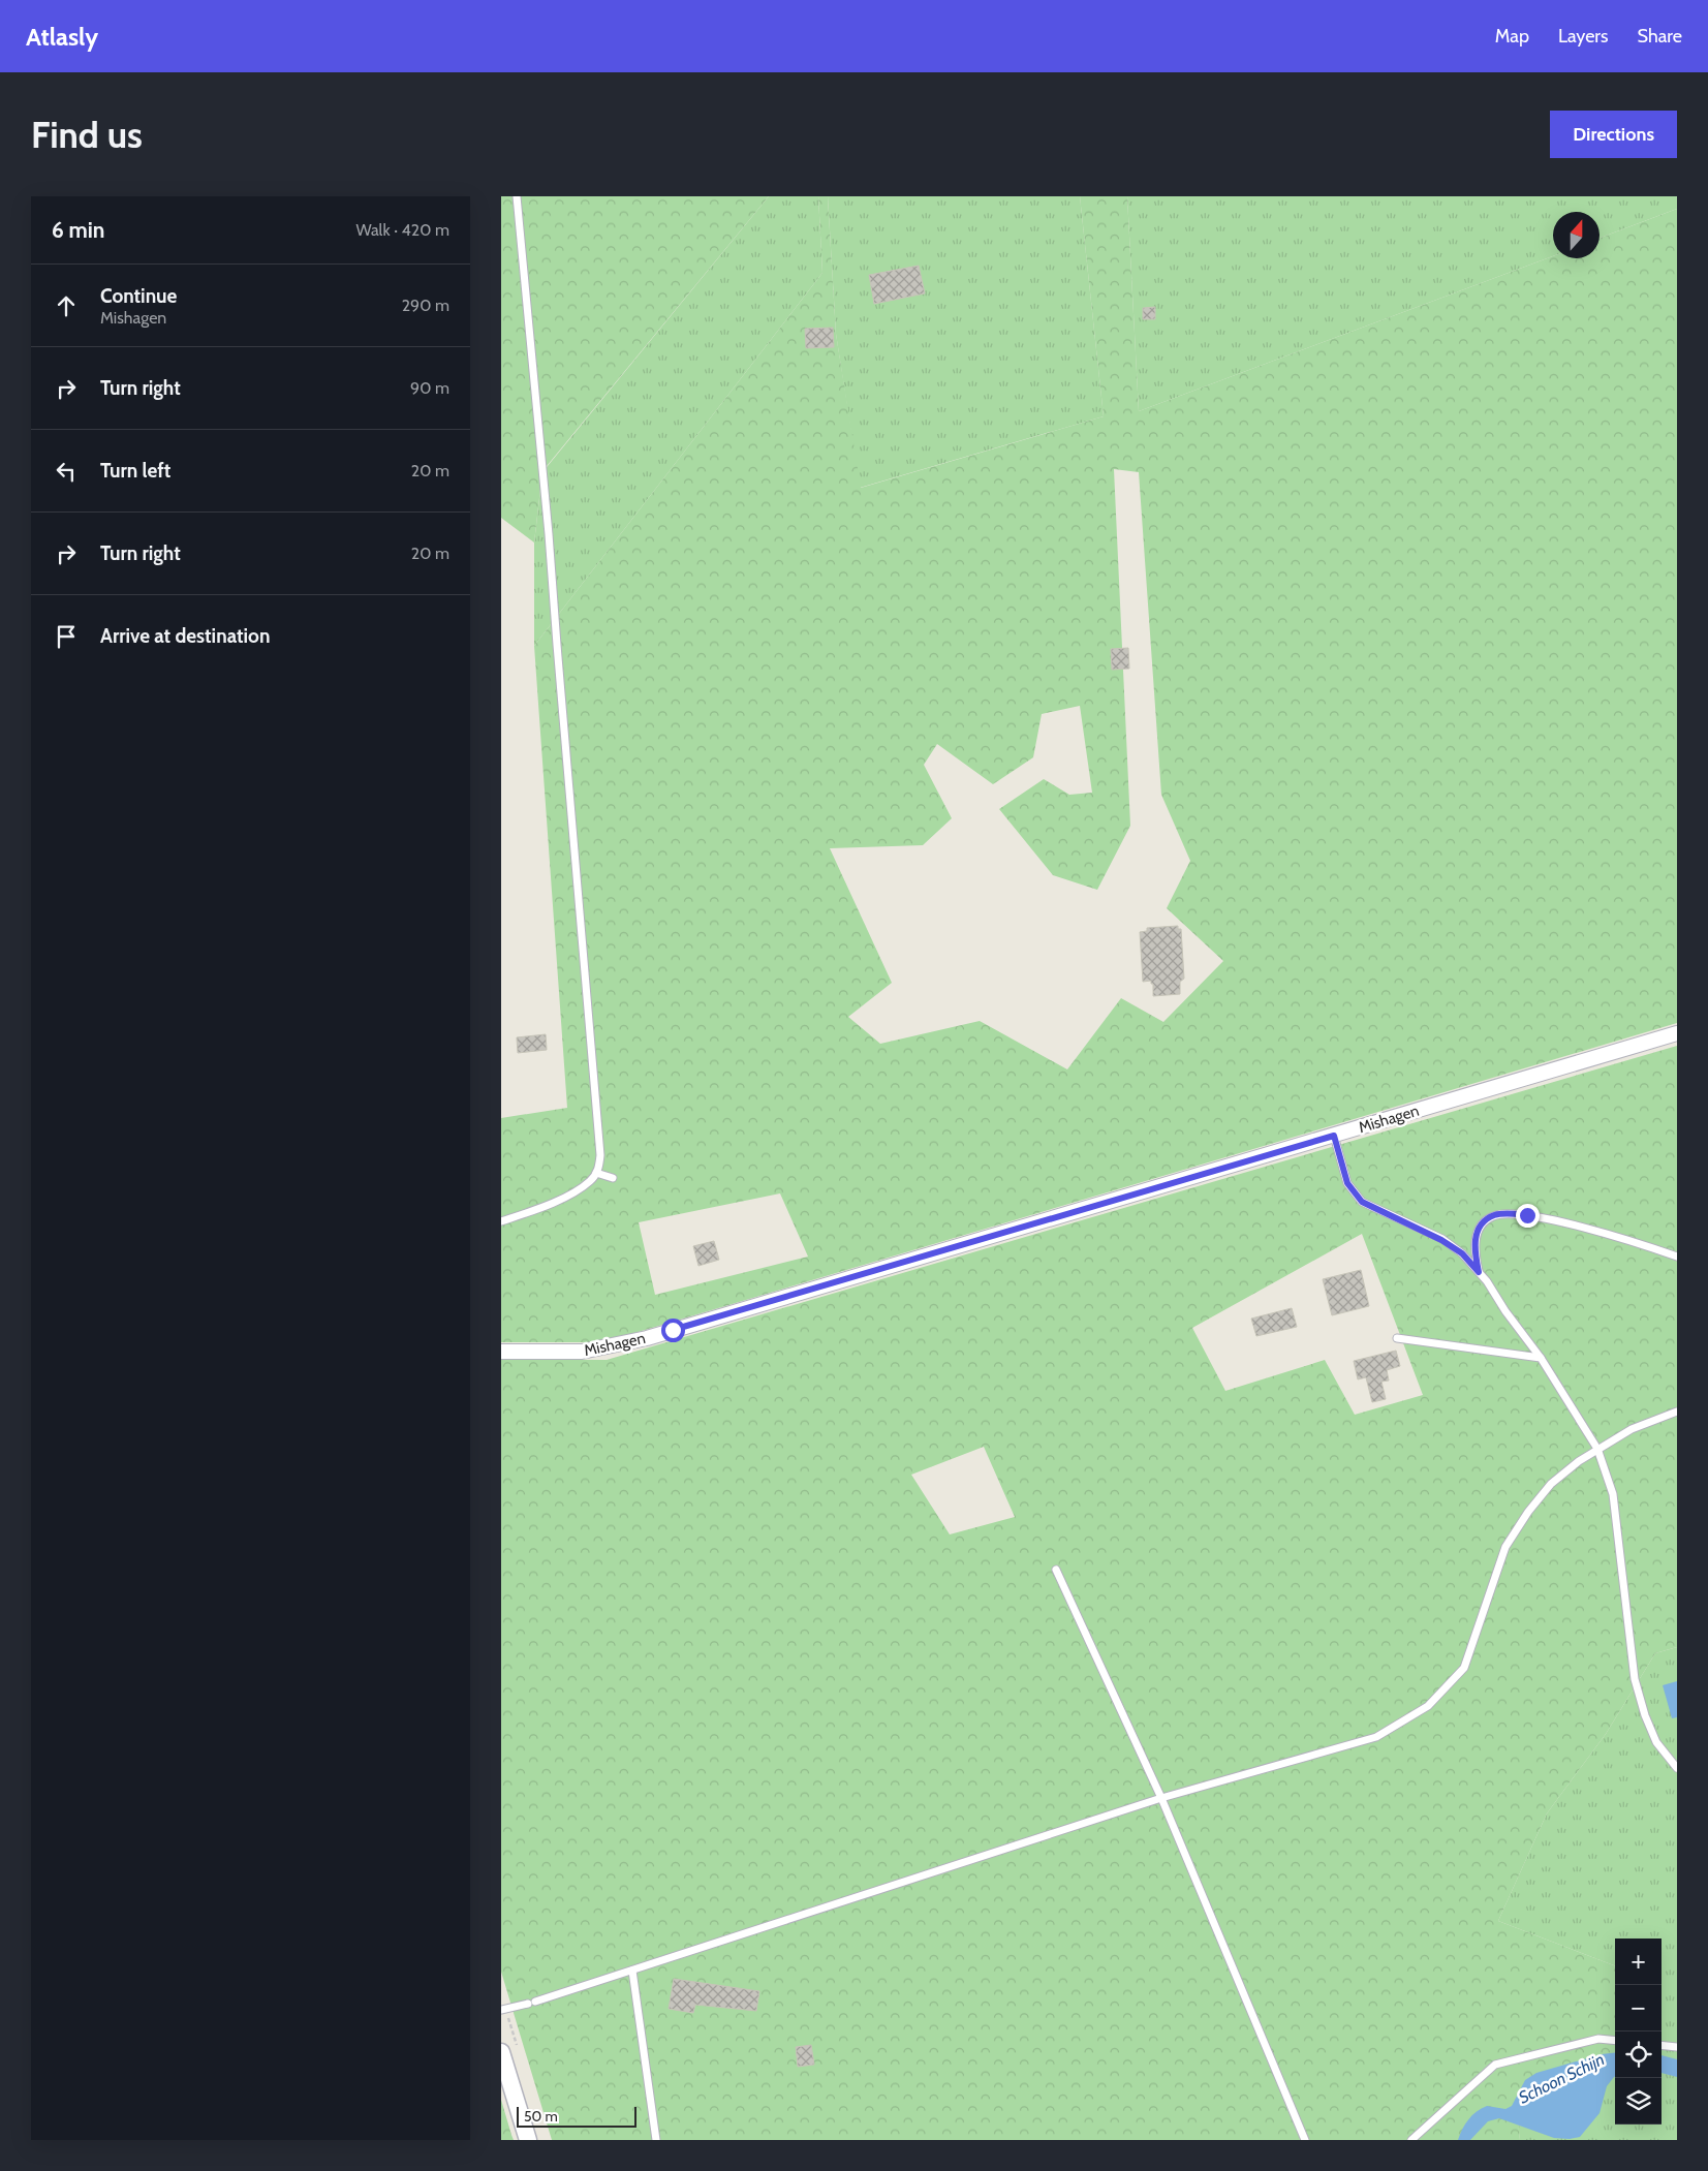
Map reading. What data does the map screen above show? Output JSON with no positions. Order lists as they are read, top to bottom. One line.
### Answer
{"streets":{"street":["Mishagen"]},"water":["Schoon Schijn"],"scale_bar":"50 m","north":"top","page":{"header":"Atlasly","nav":["Map","Layers","Share"],"buttons":"Directions","title":"Find us","heading":["6 min","Walk · 420 m"],"list":[["Continue","Mishagen","290 m"],["Turn right","90 m"],["Turn left","20 m"],["Turn right","20 m"],"Arrive at destination"],"map_buttons":["+","−"],"scale":"50 m"}}
